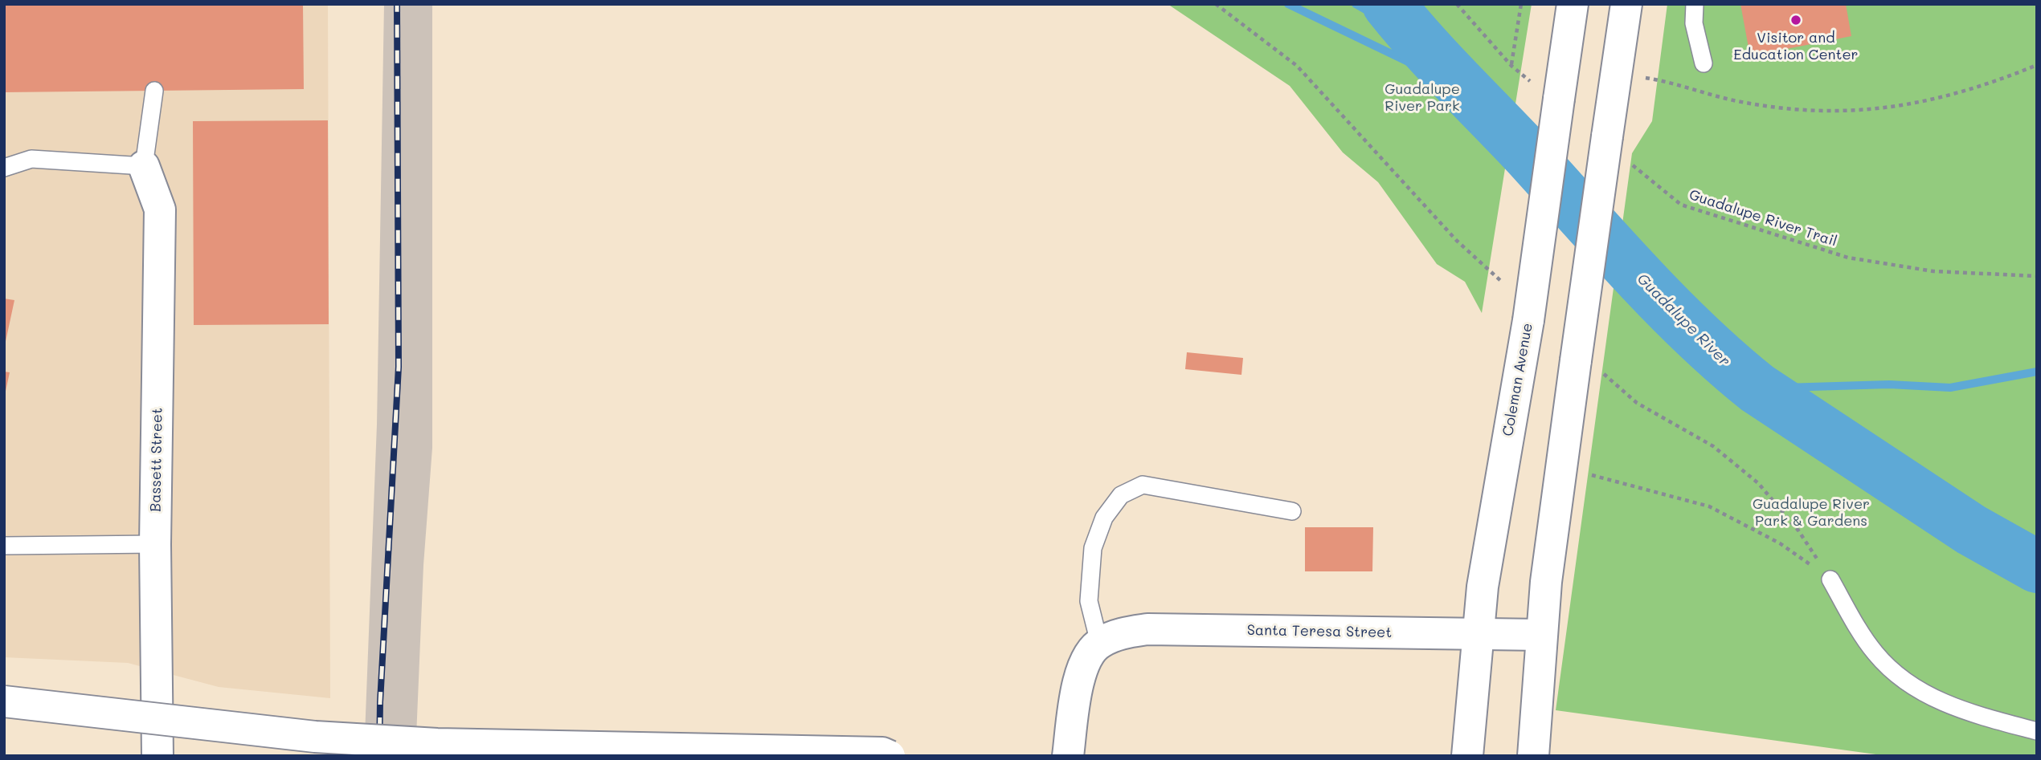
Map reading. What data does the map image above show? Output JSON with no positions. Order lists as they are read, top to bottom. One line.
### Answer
{"streets":{"main road":["Coleman Avenue","Bassett Street","Santa Teresa Street"],"path":["Guadalupe River Trail"]},"crossings":[["Coleman Avenue","Santa Teresa Street"]],"water":["Guadalupe River"],"parks":["Guadalupe River Park","Guadalupe River Park & Gardens"],"places":["Visitor and Education Center"]}
